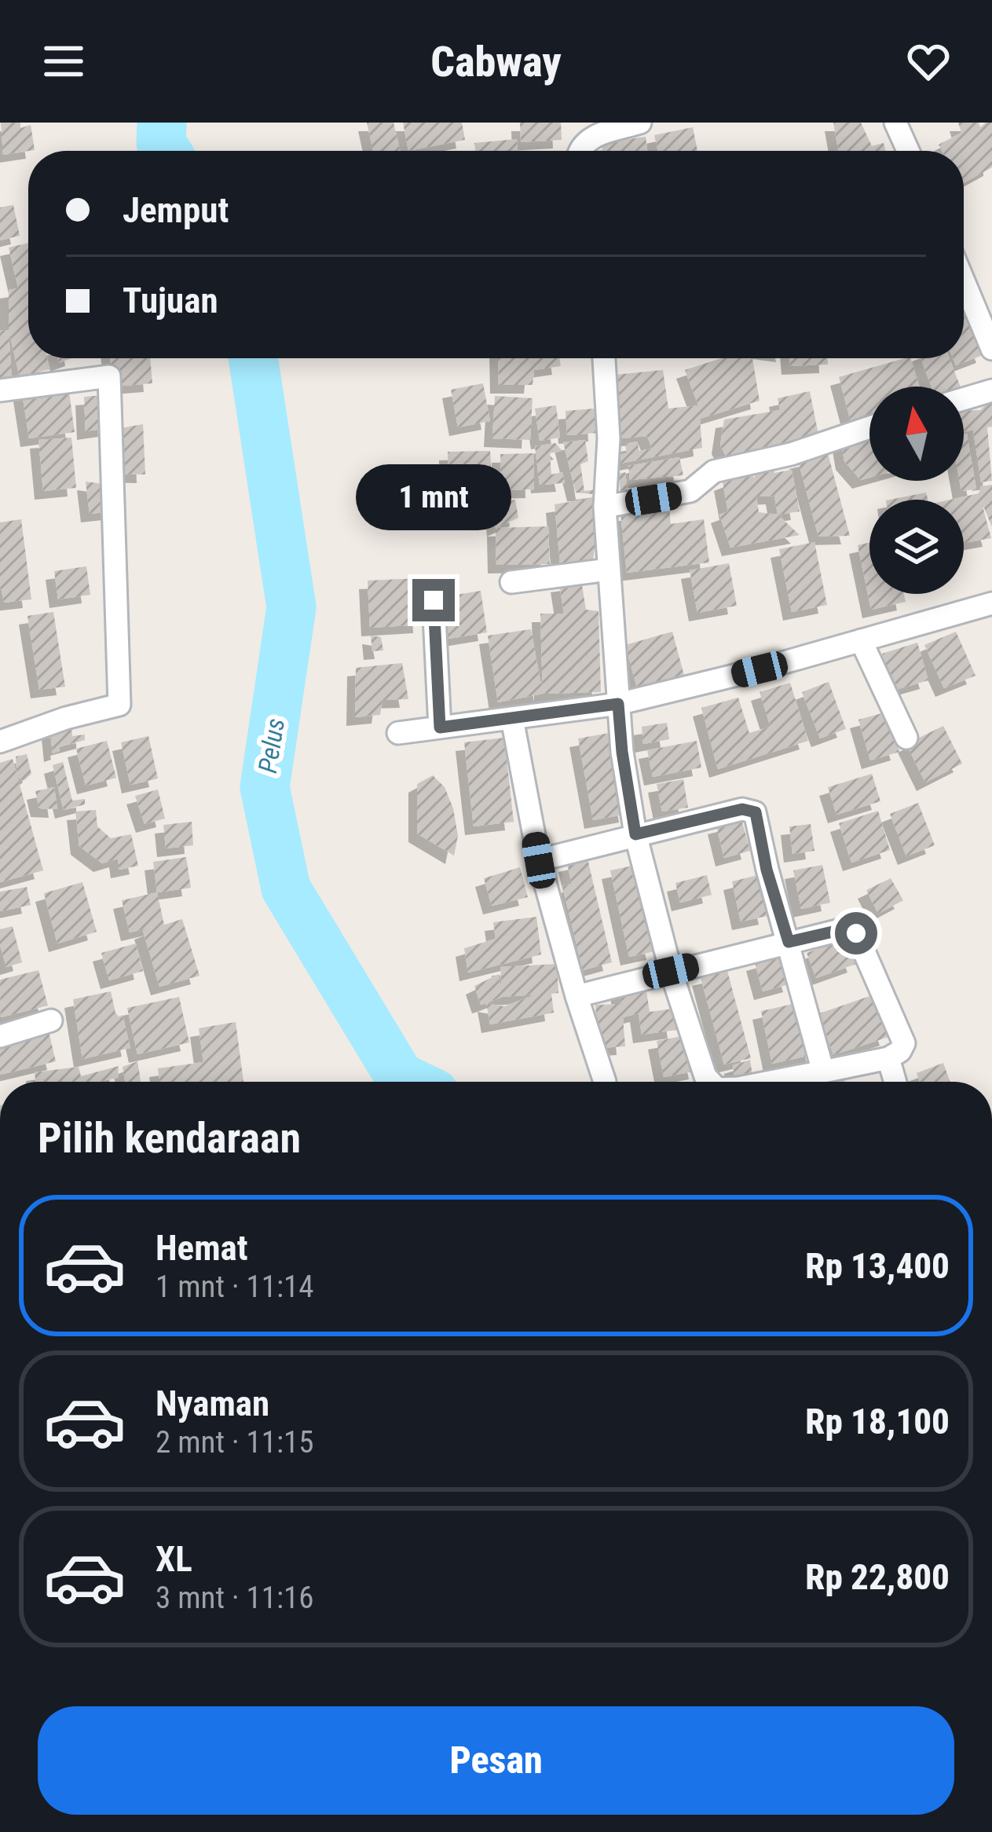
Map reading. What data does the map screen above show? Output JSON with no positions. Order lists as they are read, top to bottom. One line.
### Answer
{"water":["Pelus"],"north":"top","page":{"header":"Cabway","banner":["Jemput","Tujuan"],"bubble":"1 mnt","heading":"Pilih kendaraan","list":[{"name":"Hemat","note":"1 mnt · 11:14","value":"Rp 13,400"},{"name":"Nyaman","note":"2 mnt · 11:15","value":"Rp 18,100"},{"name":"XL","note":"3 mnt · 11:16","value":"Rp 22,800"}],"buttons":"Pesan"}}
